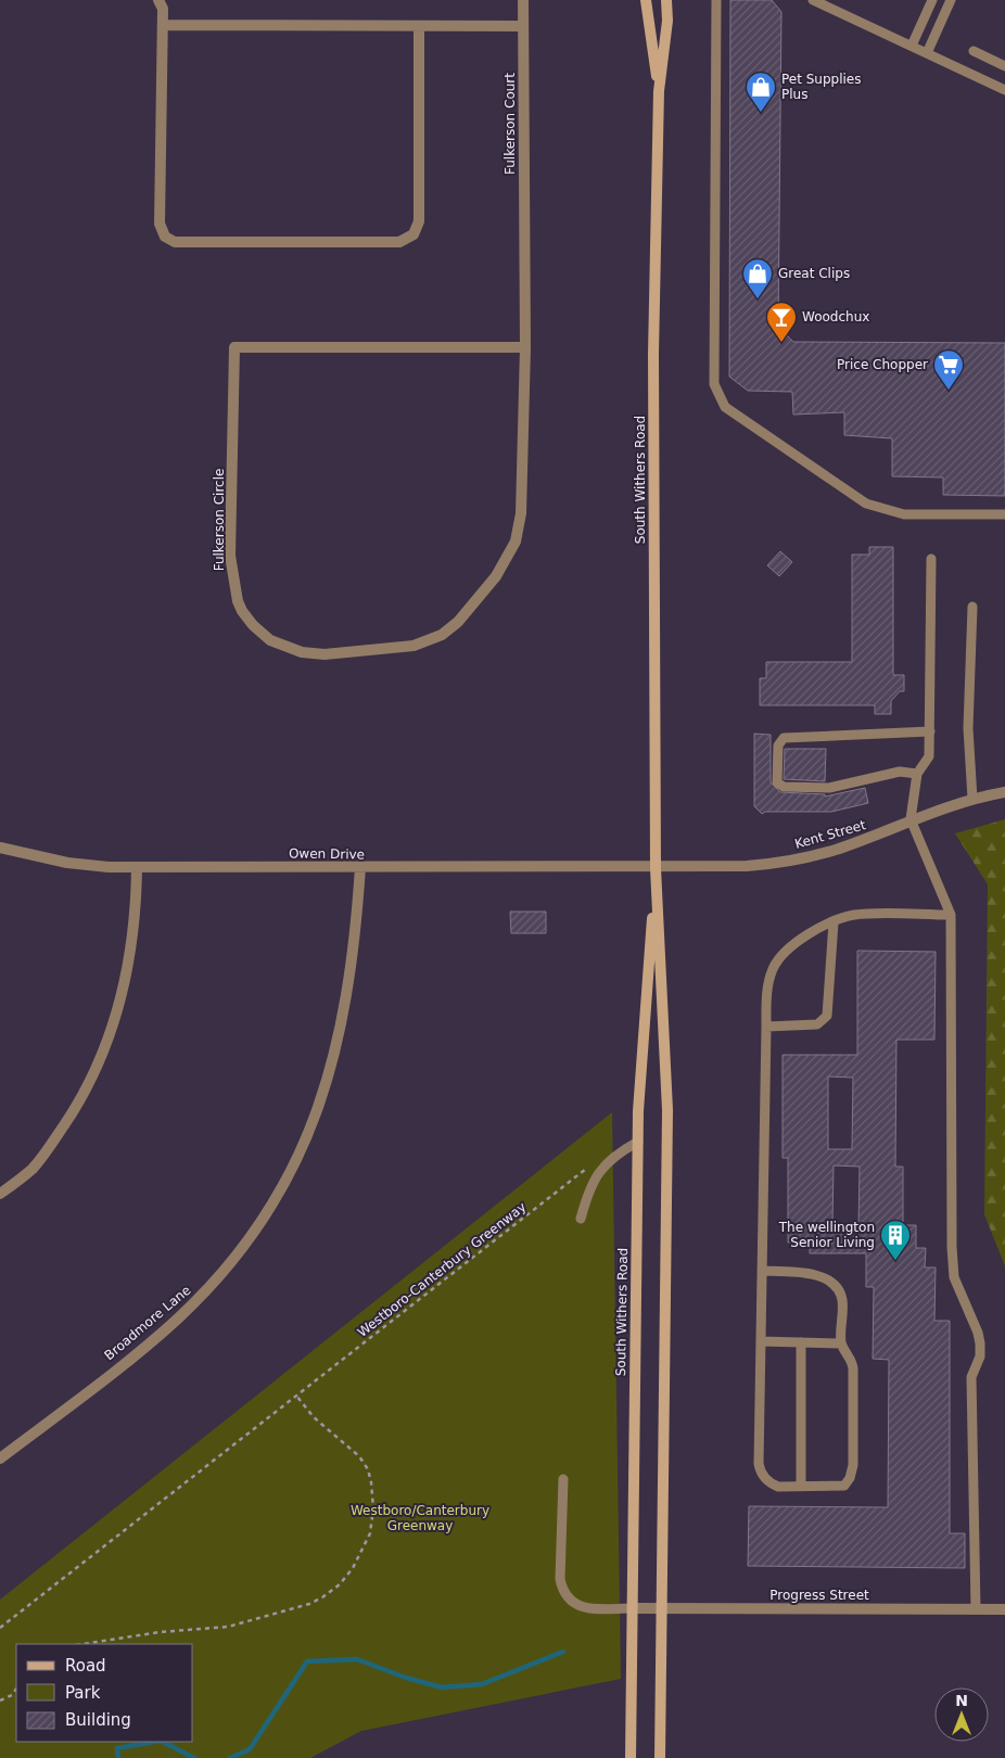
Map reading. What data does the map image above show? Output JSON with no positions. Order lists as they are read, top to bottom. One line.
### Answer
{"streets":{"main road":["South Withers Road"],"street":["Fulkerson Court","Fulkerson Circle","Kent Street","Owen Drive","Broadmore Lane","Progress Street"],"path":["Westboro-Canterbury Greenway"]},"crossings":[["Fulkerson Court","Fulkerson Circle"],["South Withers Road","Kent Street"],["South Withers Road","Owen Drive"],["South Withers Road","Progress Street"],["Kent Street","Owen Drive"],["Owen Drive","Broadmore Lane"]],"parks":["Westboro/Canterbury Greenway"],"places":{"shop":["Pet Supplies Plus","Great Clips"],"bar":["Woodchux"],"supermarket":["Price Chopper"],"building":["The wellington Senior Living"]},"legend":["Road","Park","Building"],"north":"top"}
